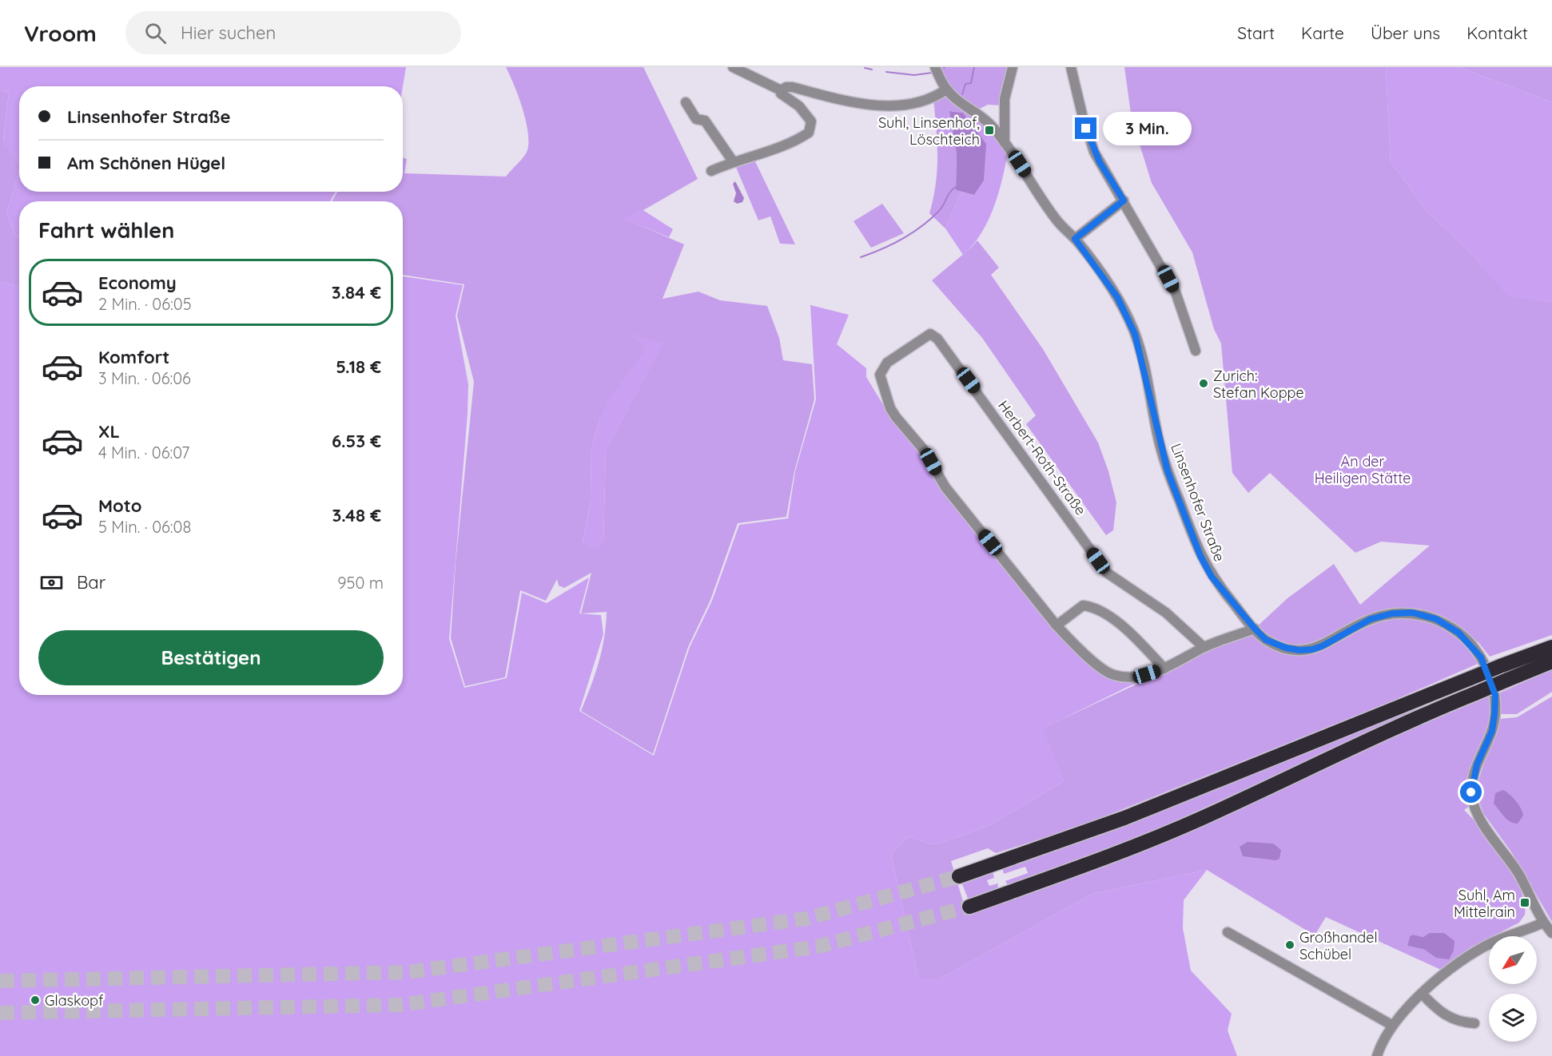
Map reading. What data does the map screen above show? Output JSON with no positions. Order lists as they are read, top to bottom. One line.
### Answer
{"streets":{"street":["Herbert-Roth-Straße","Linsenhofer Straße"]},"crossings":[["Herbert-Roth-Straße","Linsenhofer Straße"]],"parks":["An der Heiligen Stätte"],"places":{"transit":["Suhl, Linsenhof, Löschteich","Suhl, Am Mittelrain"],"other":["Zurich: Stefan Koppe","Großhandel Schübel","Glaskopf"]},"north":"bottom left","page":{"header":"Vroom","search":"Hier suchen","nav":["Start","Karte","Über uns","Kontakt"],"banner":["Linsenhofer Straße","Am Schönen Hügel"],"bubble":"3 Min.","heading":"Fahrt wählen","list":[{"name":"Economy","note":"2 Min. · 06:05","value":"3.84 €"},{"name":"Komfort","note":"3 Min. · 06:06","value":"5.18 €"},{"name":"XL","note":"4 Min. · 06:07","value":"6.53 €"},{"name":"Moto","note":"5 Min. · 06:08","value":"3.48 €"}],"pay":["Bar","950 m"],"buttons":"Bestätigen"}}
